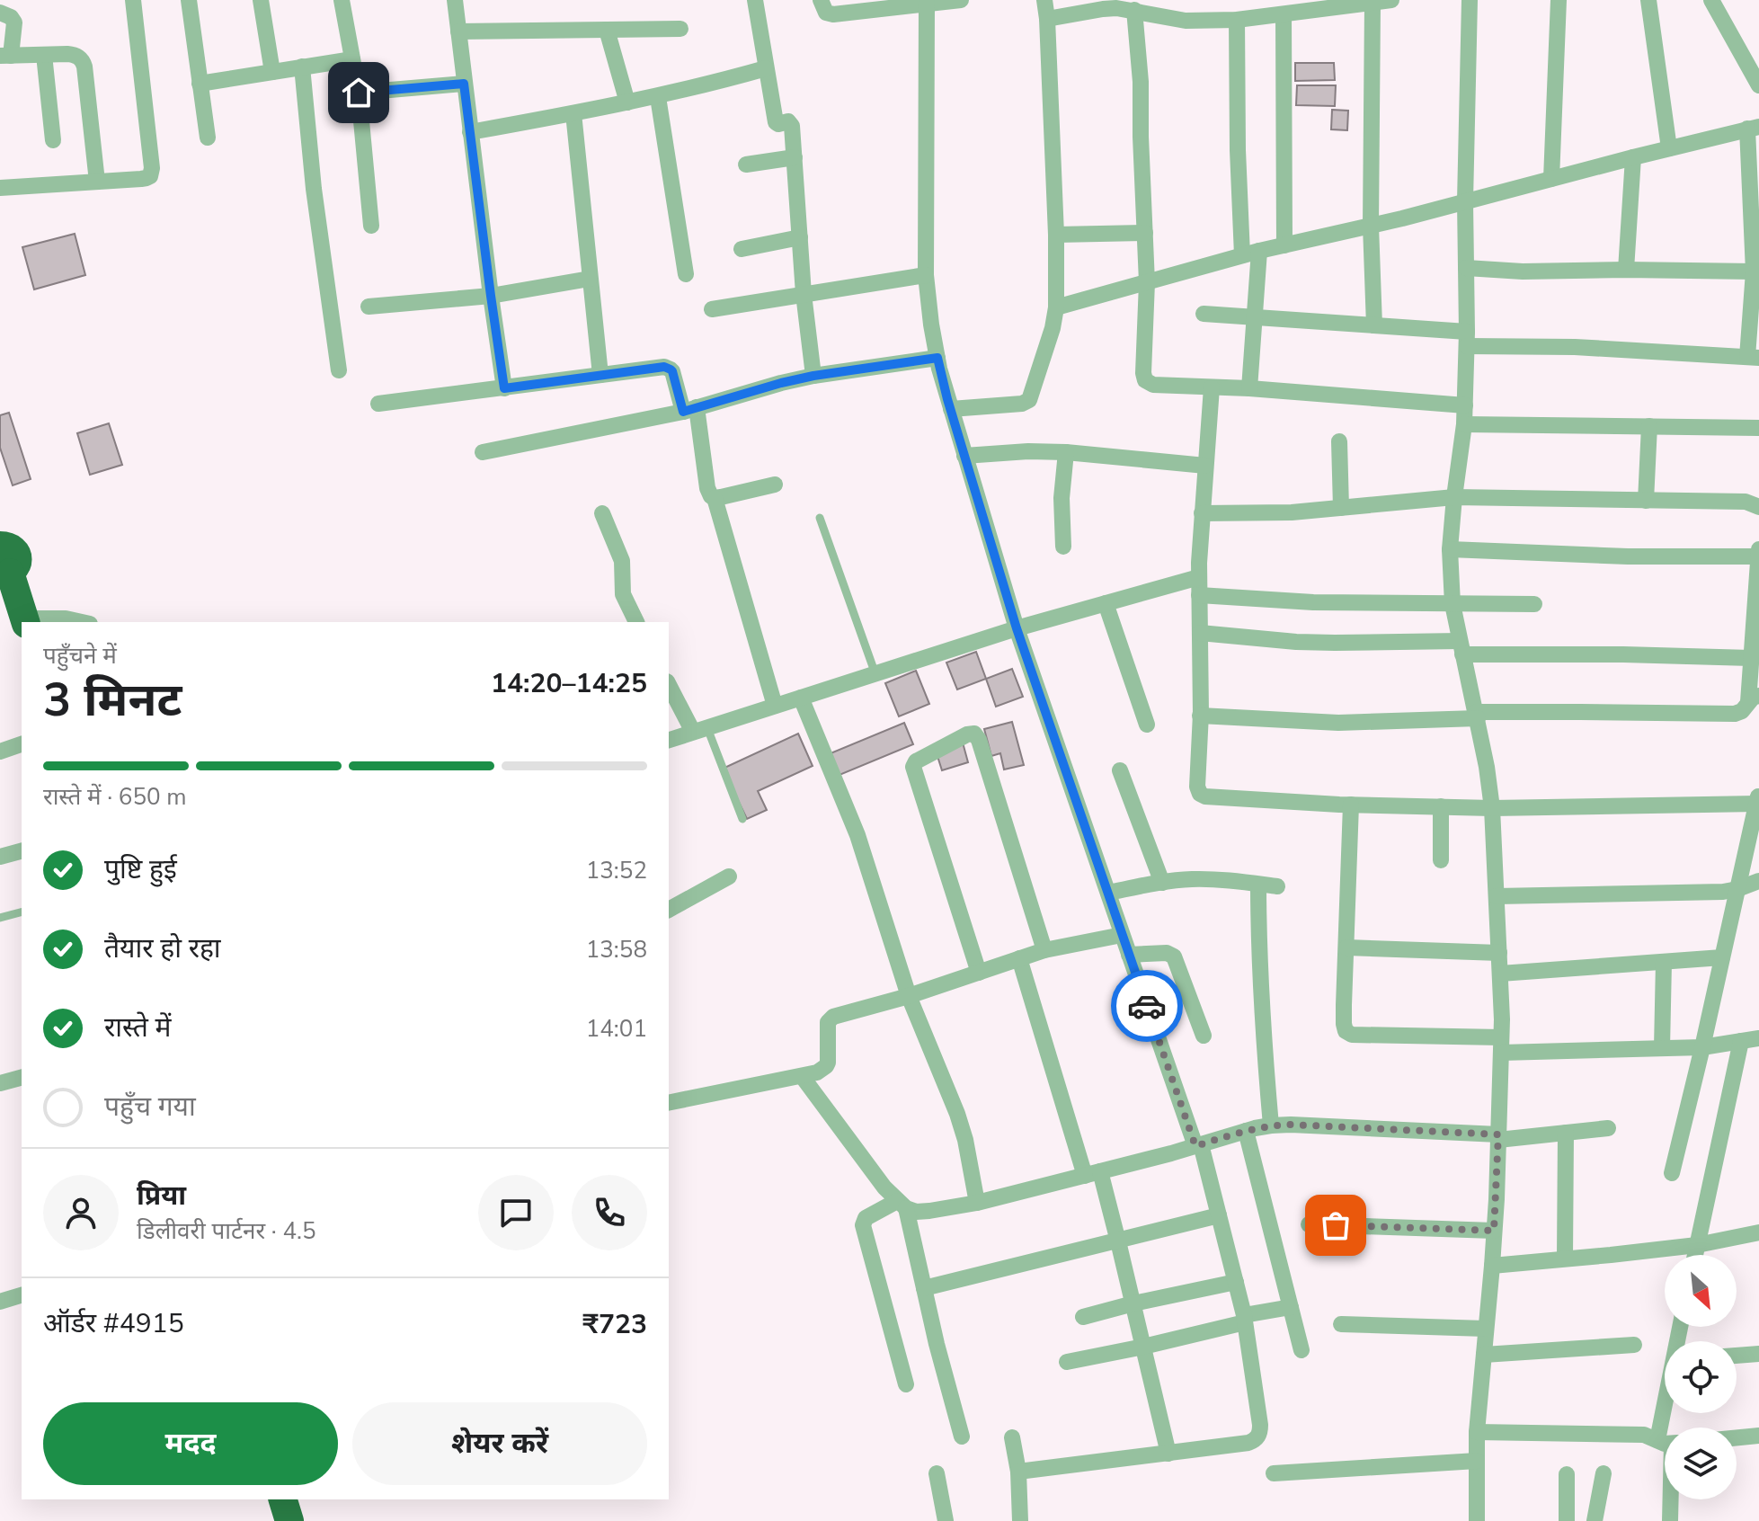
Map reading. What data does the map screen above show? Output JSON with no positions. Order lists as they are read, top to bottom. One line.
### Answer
{"north":"bottom right","page":{"heading":["3 मिनट","पहुँचने में","14:20–14:25"],"panel":["प्रिया","डिलीवरी पार्टनर · 4.5","ऑर्डर #4915","₹723"],"bar":"रास्ते में · 650 m","list":[["पुष्टि हुई","13:52"],["तैयार हो रहा","13:58"],["रास्ते में","14:01"],"पहुँच गया"],"buttons":["मदद","शेयर करें"]}}
